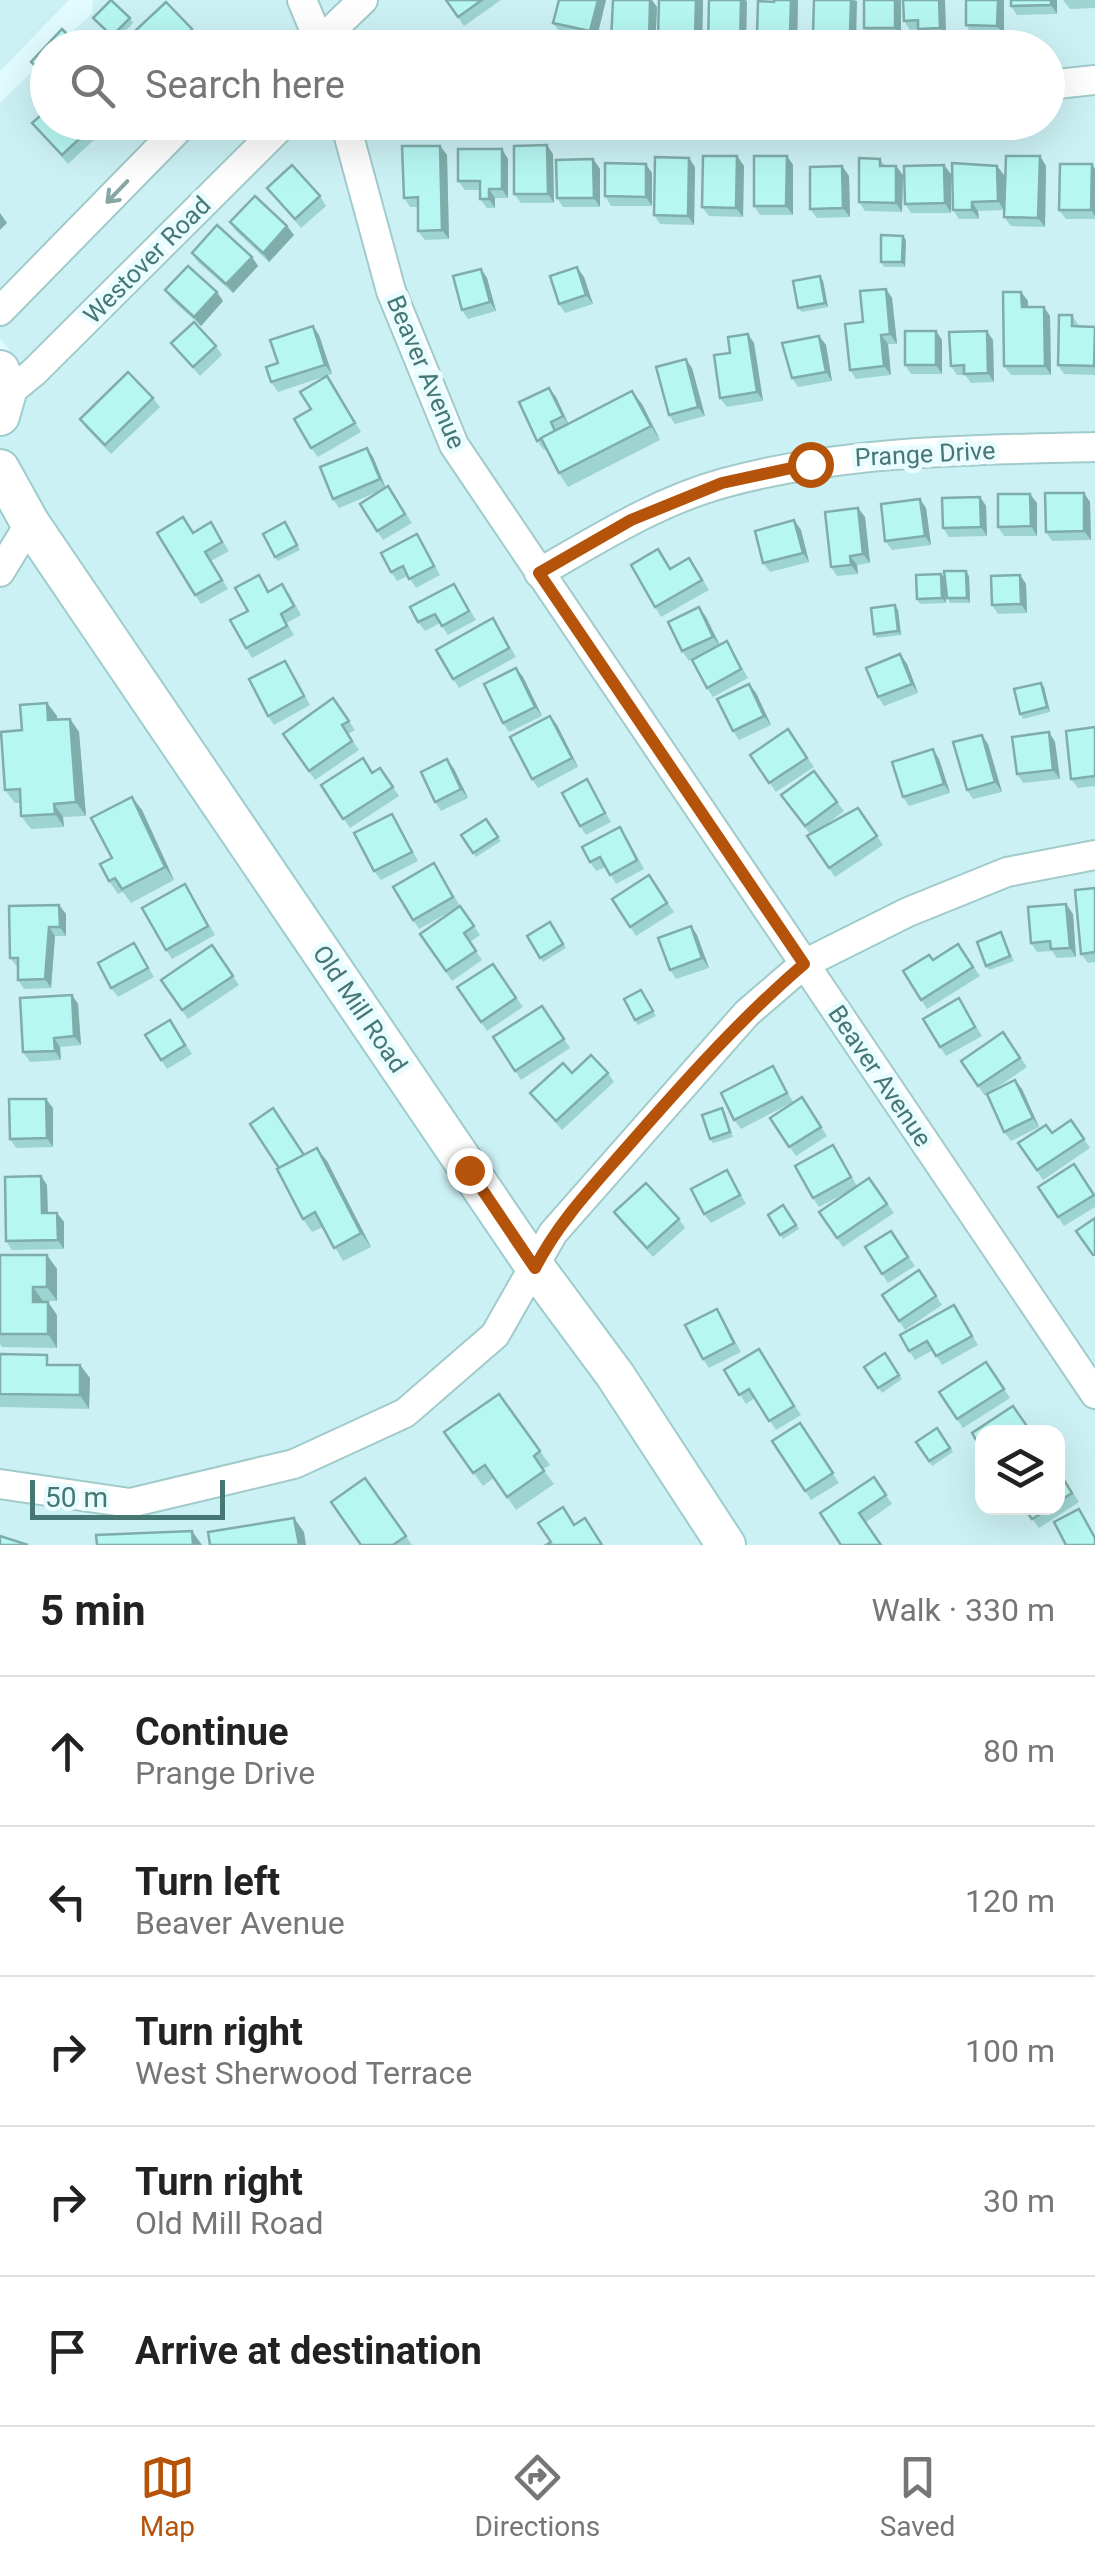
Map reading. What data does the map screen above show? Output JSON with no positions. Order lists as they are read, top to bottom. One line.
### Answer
{"streets":{"main road":["Old Mill Road"],"street":["Westover Road","Beaver Avenue","Prange Drive"]},"crossings":[["Beaver Avenue","Prange Drive"]],"scale_bar":"50 m","page":{"search":"Search here","scale":"50 m","heading":["5 min","Walk · 330 m"],"list":[["Continue","Prange Drive","80 m"],["Turn left","Beaver Avenue","120 m"],["Turn right","West Sherwood Terrace","100 m"],["Turn right","Old Mill Road","30 m"],"Arrive at destination"],"nav":["Map","Directions","Saved"]}}
